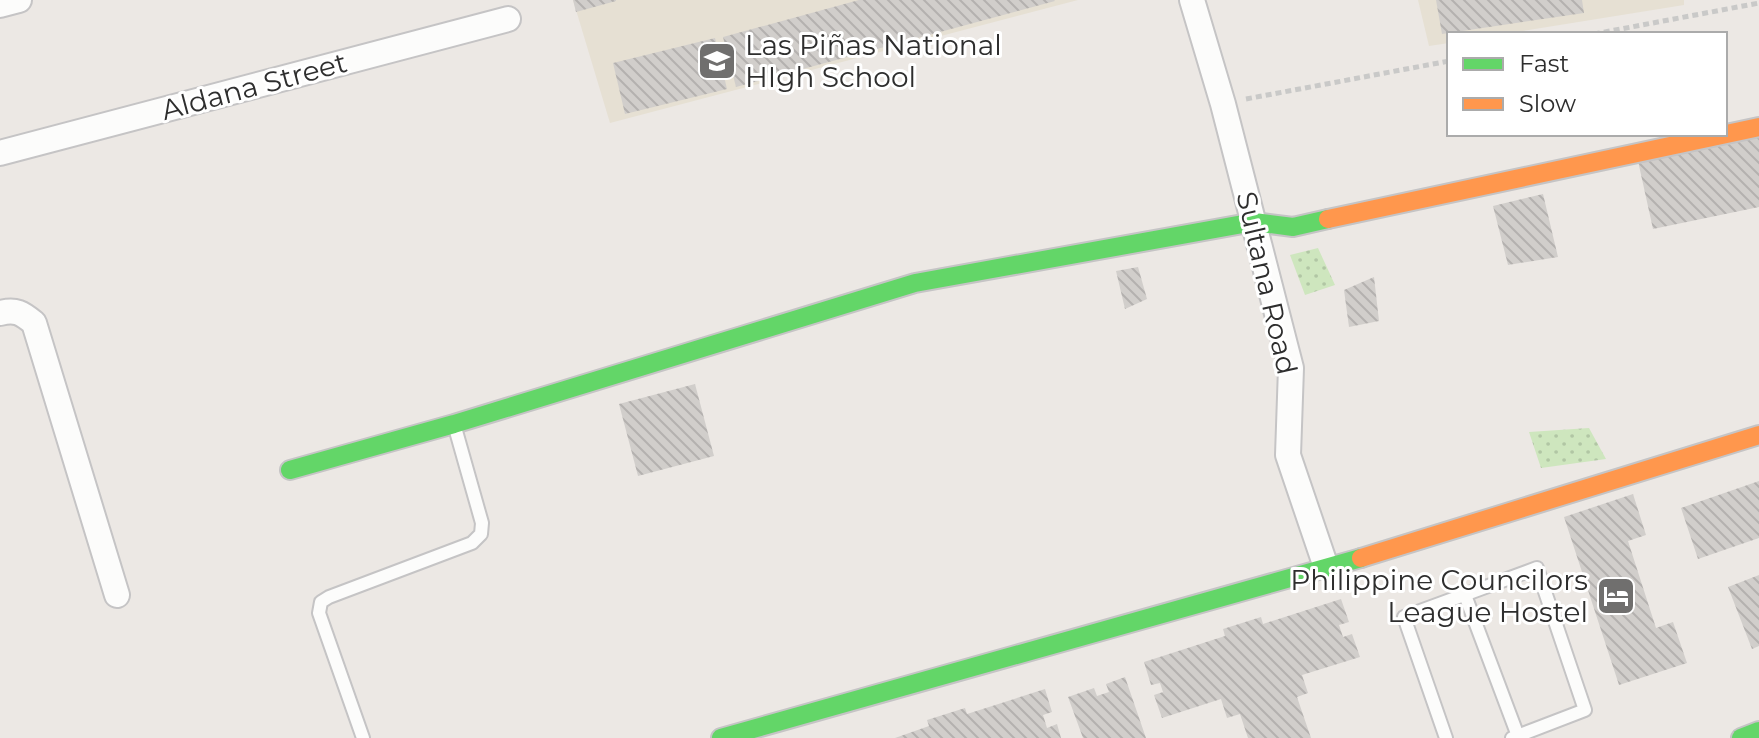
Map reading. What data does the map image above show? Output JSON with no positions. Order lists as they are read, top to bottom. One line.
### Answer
{"streets":{"street":["Aldana Street","Sultana Road"]},"places":{"school or university":["Las Piñas National HIgh School"],"hotel":["Philippine Councilors League Hostel"]},"legend":["Fast","Slow"]}
